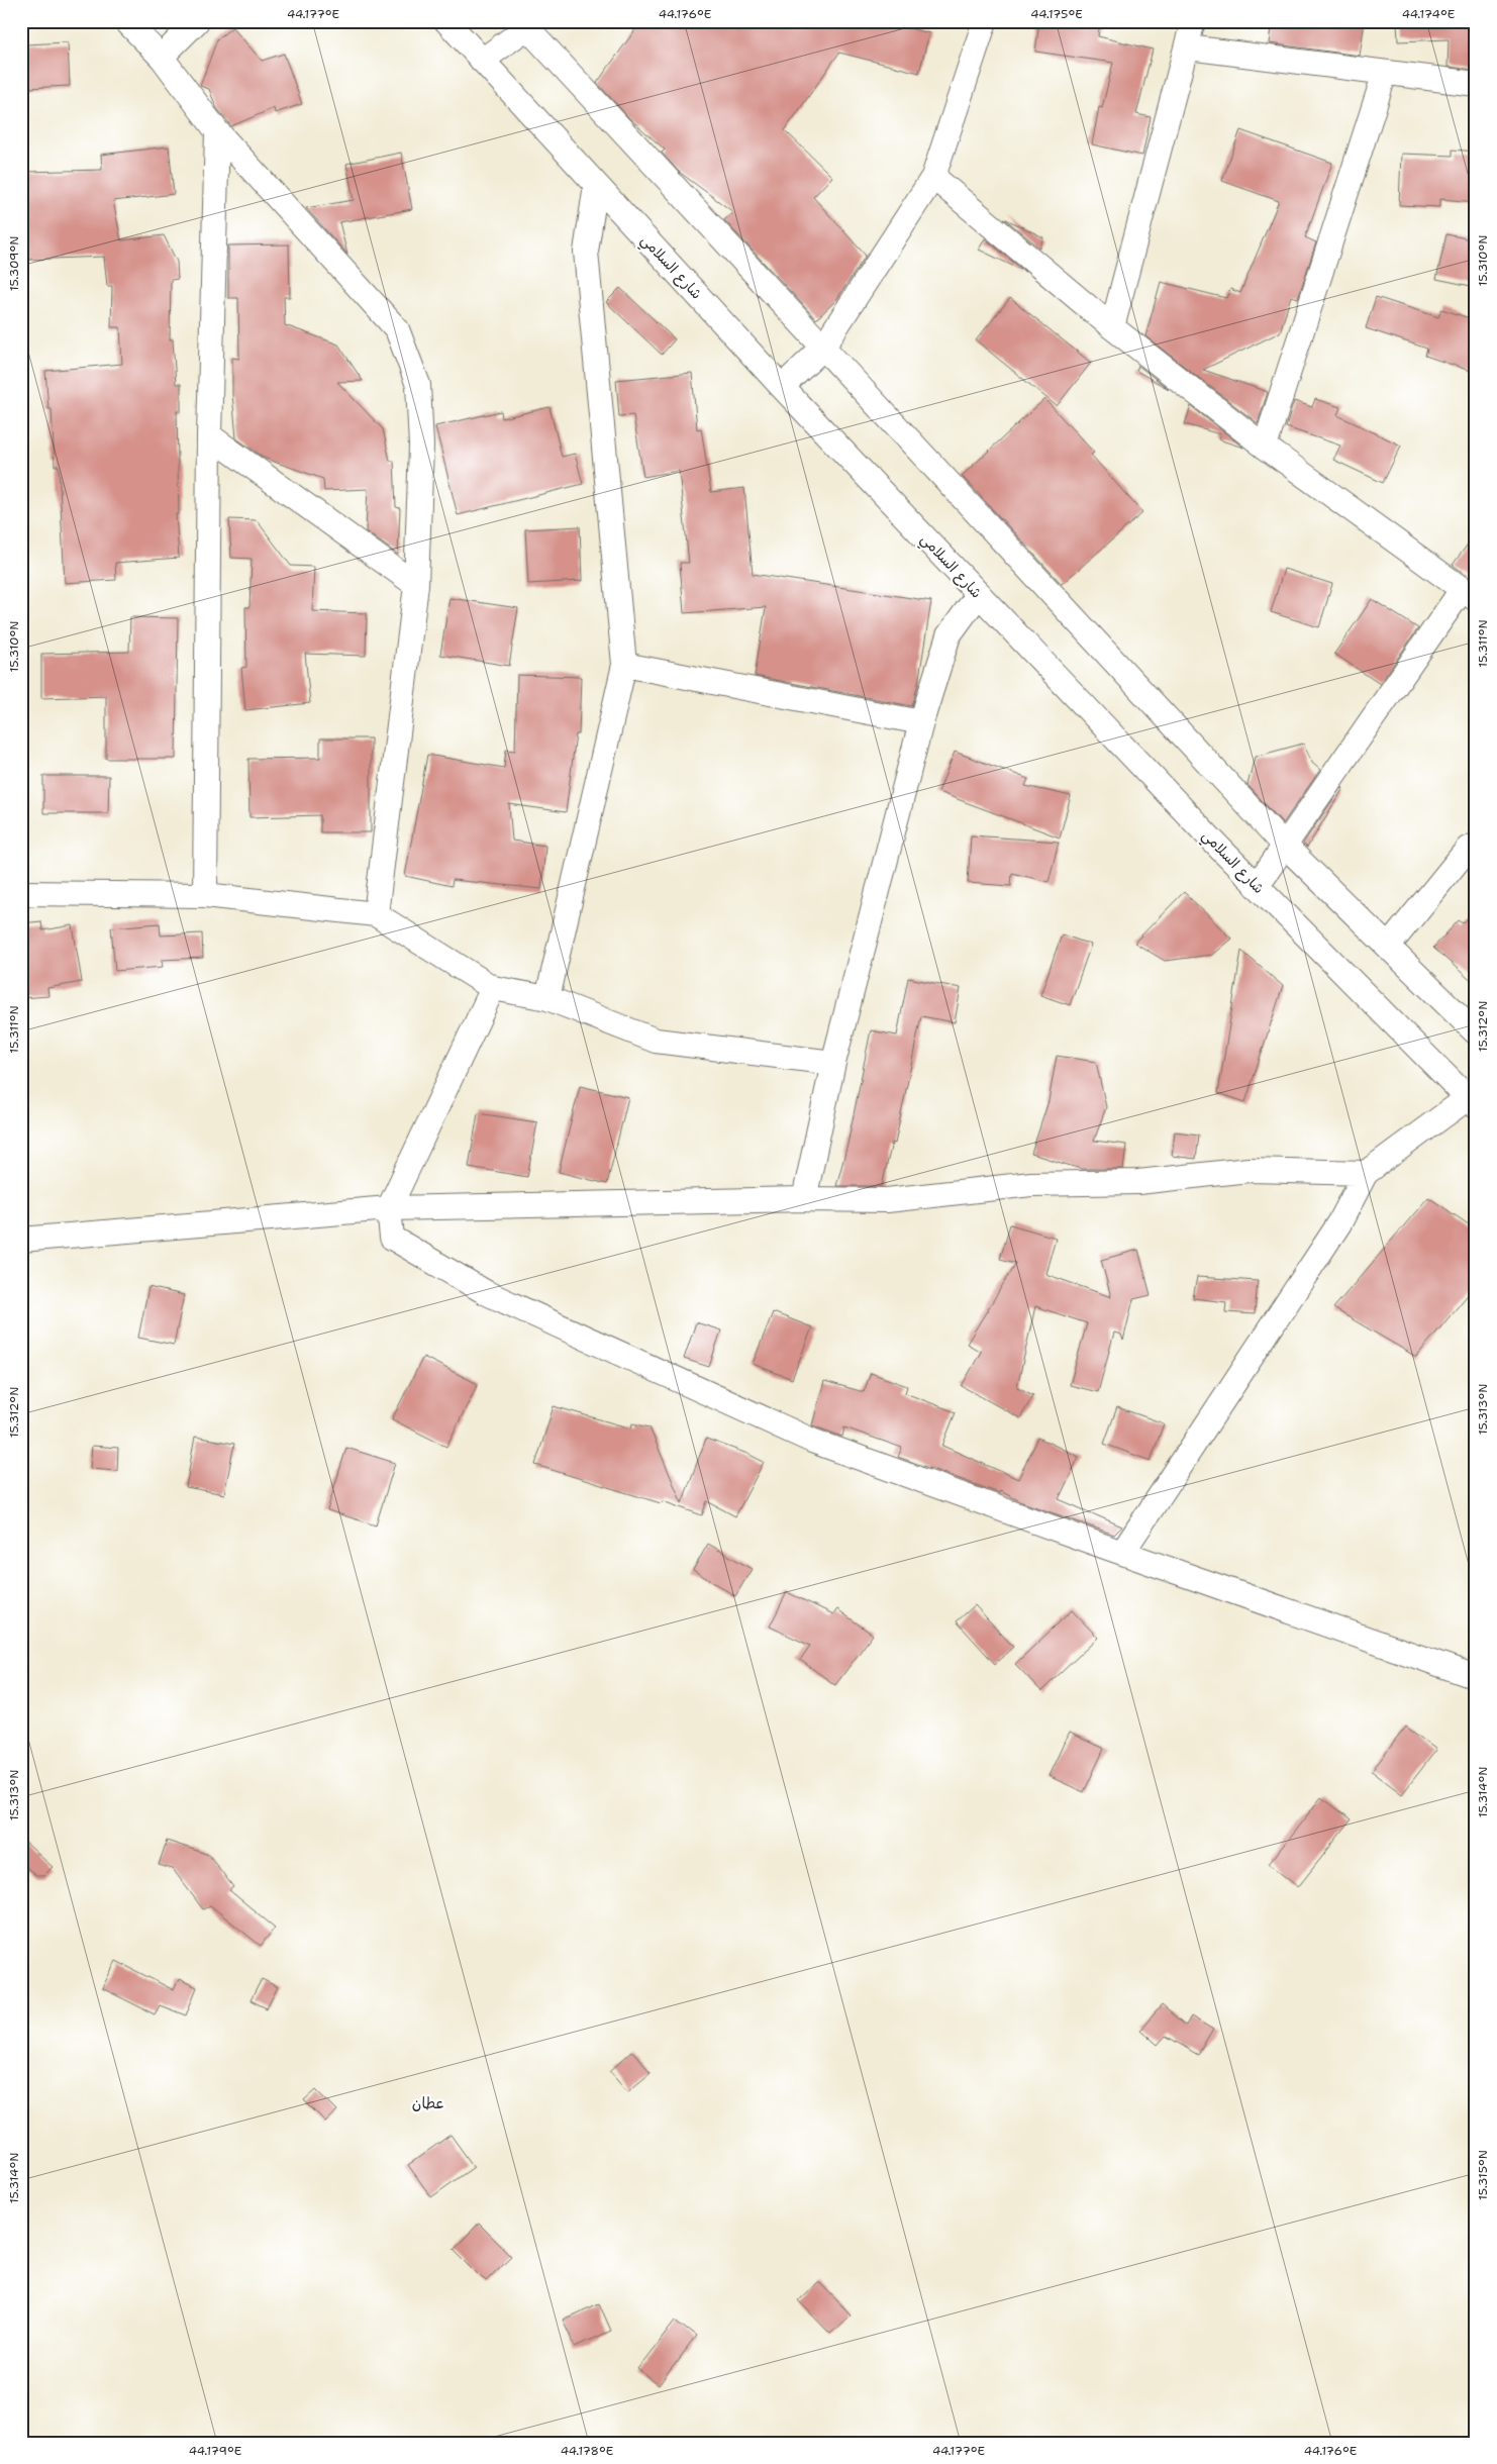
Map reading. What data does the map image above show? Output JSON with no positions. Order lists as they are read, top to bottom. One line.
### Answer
{"streets":{"street":["شارع السلامي"]},"districts":["عطان"],"coordinates":["44.177°E","44.176°E","44.175°E","44.174°E","15.310°N","15.309°N","15.311°N","15.312°N","15.313°N","15.314°N","15.315°N","44.179°E","44.178°E"]}
